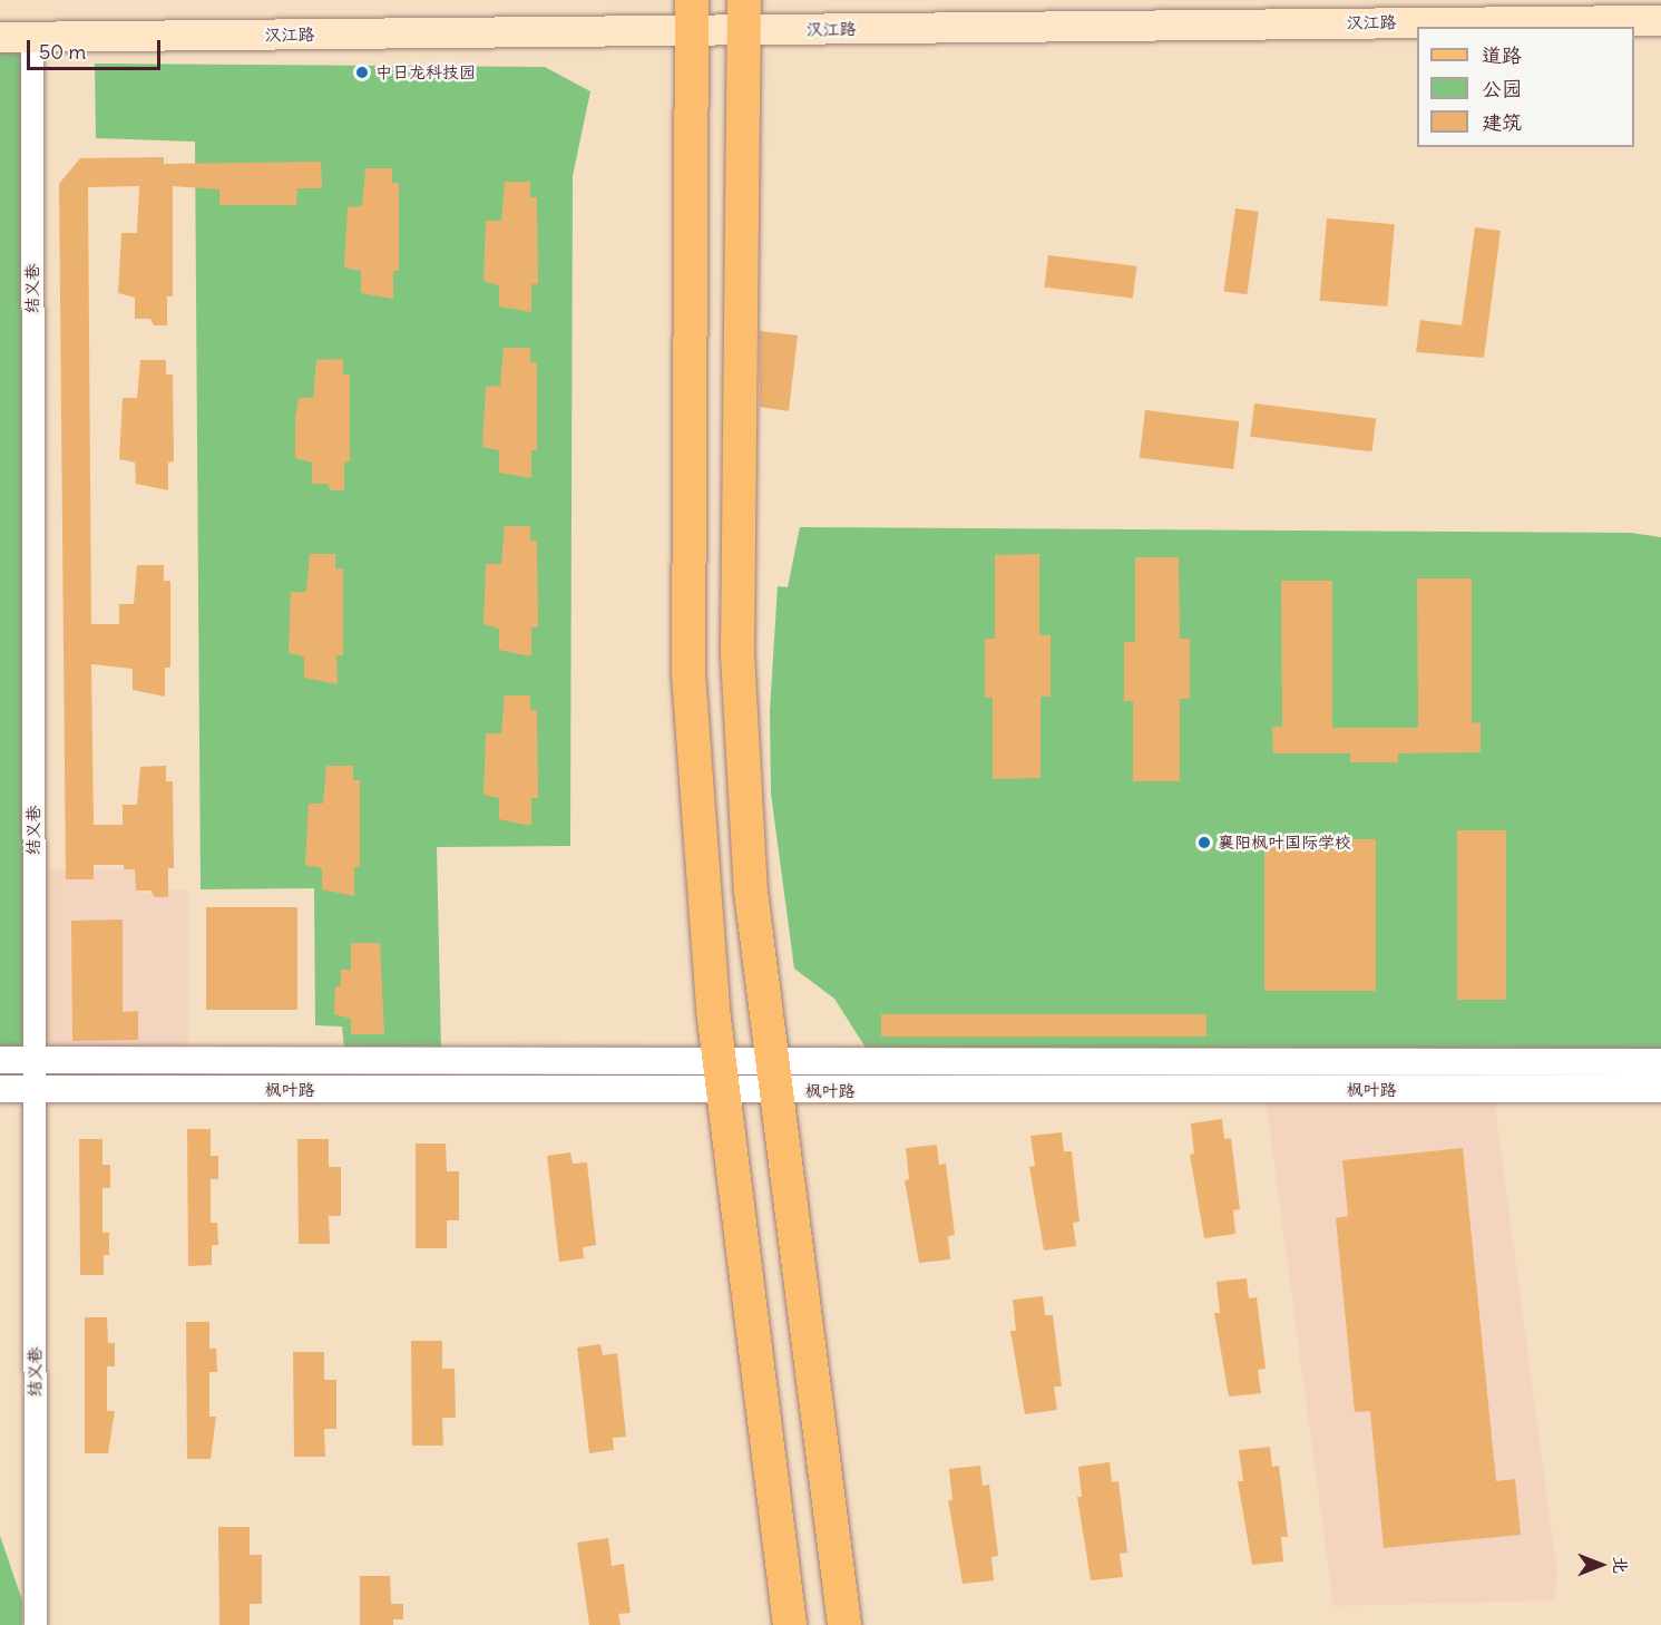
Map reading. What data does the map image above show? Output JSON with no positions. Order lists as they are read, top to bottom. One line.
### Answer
{"streets":{"main road":["汉江路"],"street":["结义巷","枫叶路"]},"crossings":[["汉江路","结义巷"],["结义巷","枫叶路"]],"places":["中日龙科技园","襄阳枫叶国际学校"],"legend":["道路","公园","建筑"],"scale_bar":"50 m","north":"right"}
